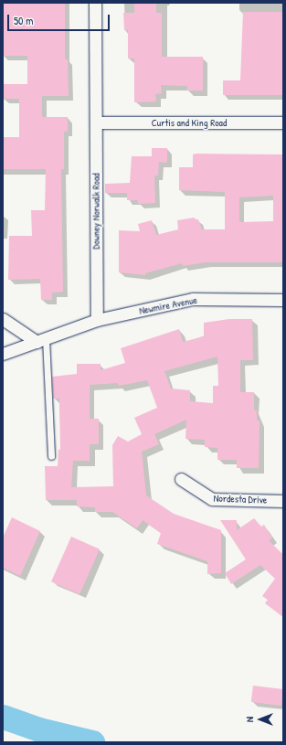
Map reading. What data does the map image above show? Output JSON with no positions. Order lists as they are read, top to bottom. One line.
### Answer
{"streets":{"street":["Curtis and King Road","Downey Norwalk Road","Newmire Avenue","Nordesta Drive"]},"crossings":[["Curtis and King Road","Downey Norwalk Road"],["Downey Norwalk Road","Newmire Avenue"]],"scale_bar":"50 m","north":"left"}
